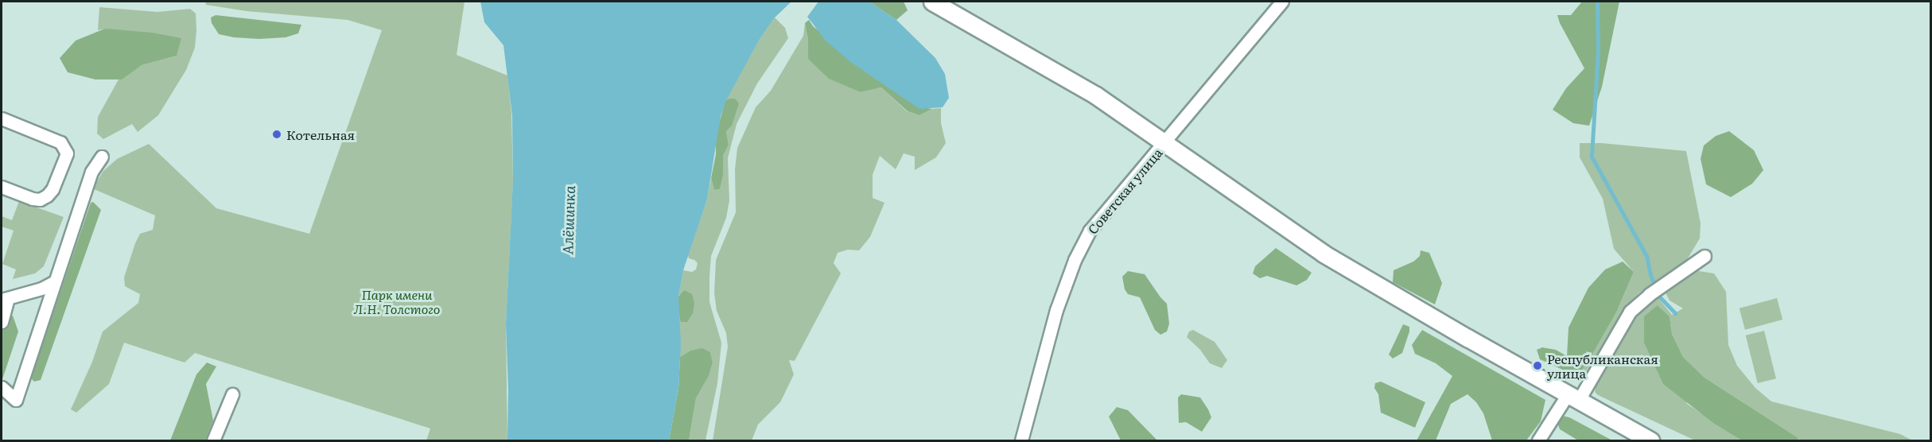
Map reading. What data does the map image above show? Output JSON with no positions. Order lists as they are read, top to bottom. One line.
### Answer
{"streets":{"street":["Советская улица"]},"water":["Алёшинка"],"parks":["Парк имени Л.Н. Толстого"],"places":["Котельная","Республиканская улица"]}
